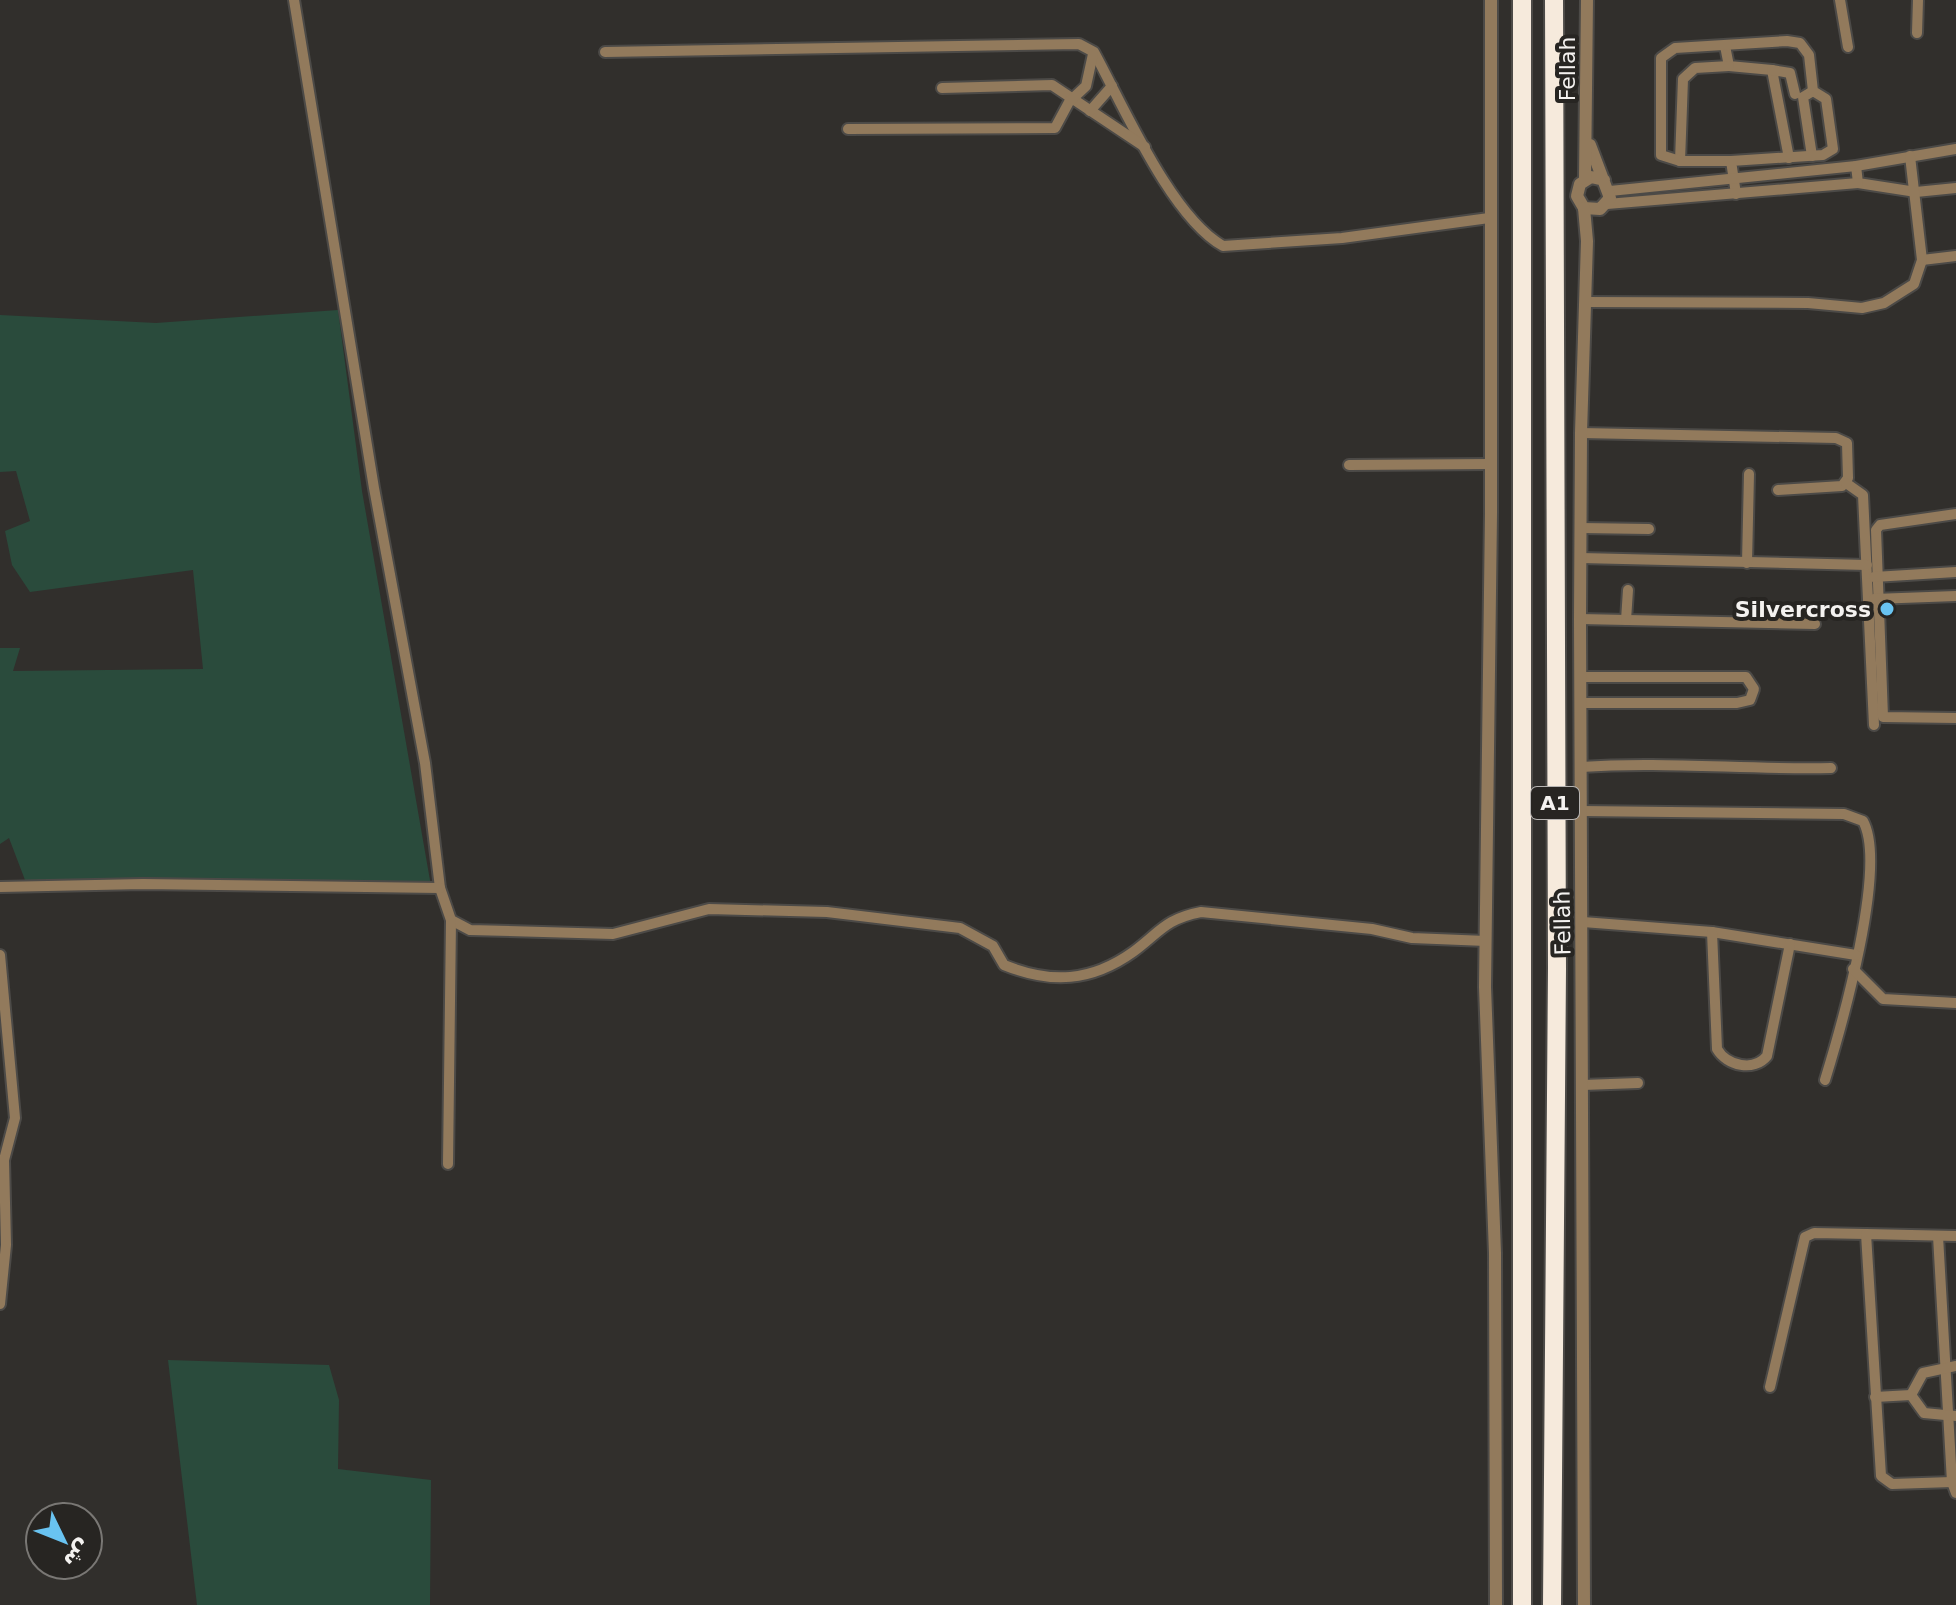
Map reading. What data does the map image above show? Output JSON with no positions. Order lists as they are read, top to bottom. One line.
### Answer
{"streets":{"highway":["A1"],"street":["Fellah"]},"places":["Silvercross"],"north":"bottom right"}
